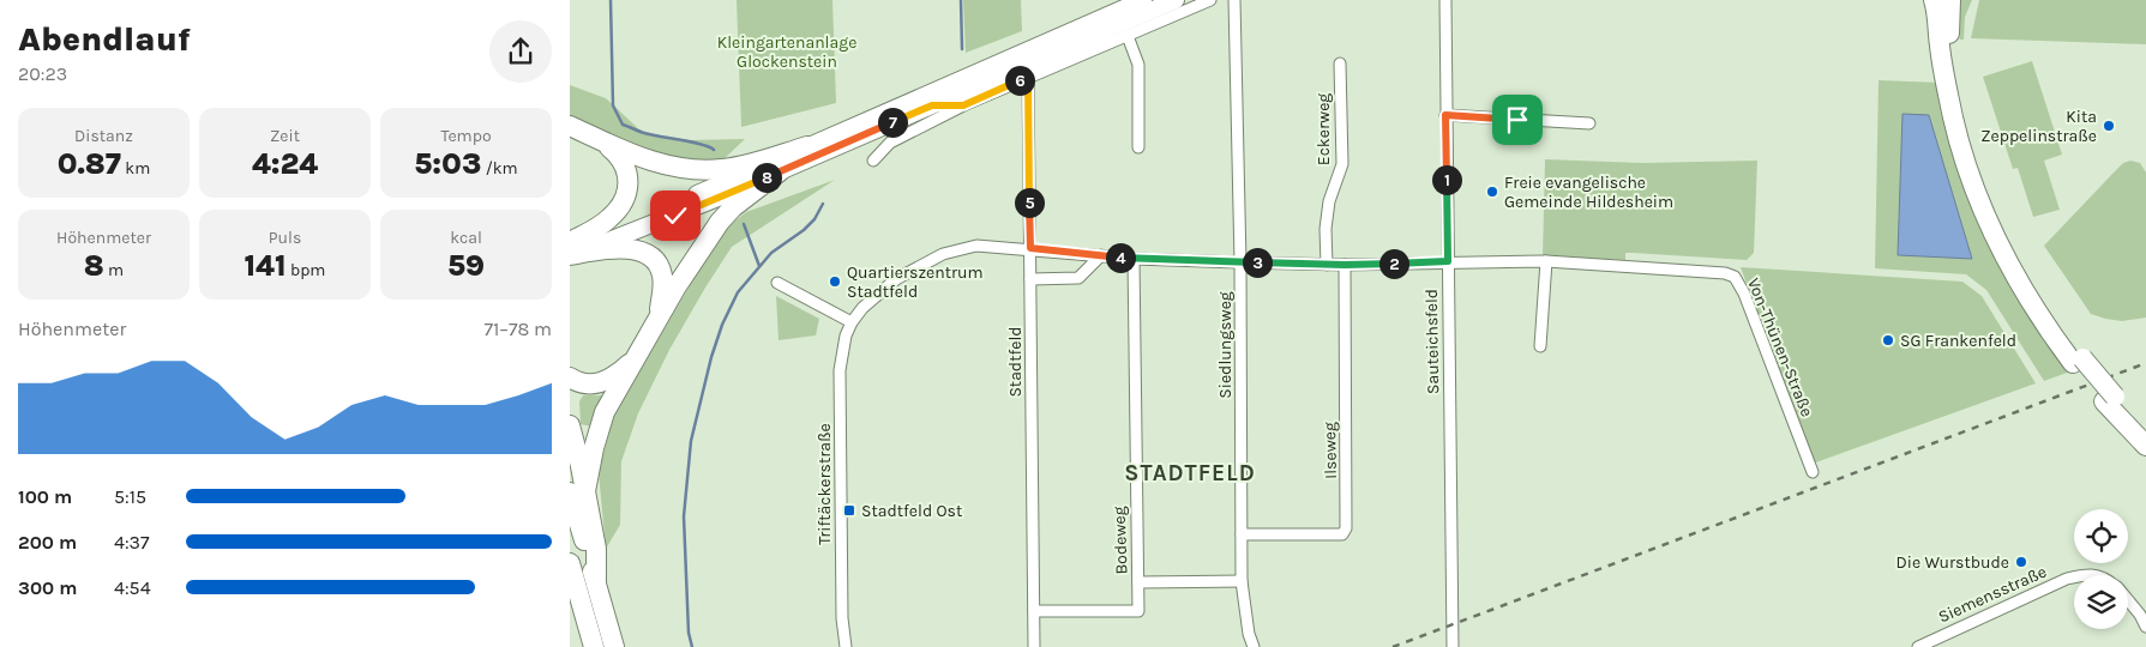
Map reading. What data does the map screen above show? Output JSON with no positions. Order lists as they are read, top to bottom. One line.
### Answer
{"streets":{"street":["Eckerweg","Sauteichsfeld","Siedlungsweg","Von-Thünen-Straße","Stadtfeld","Ilseweg","Triftäckerstraße","Bodeweg","Siemensstraße"]},"crossings":[["Eckerweg","Triftäckerstraße"],["Sauteichsfeld","Von-Thünen-Straße"],["Sauteichsfeld","Triftäckerstraße"],["Siedlungsweg","Ilseweg"],["Siedlungsweg","Triftäckerstraße"],["Von-Thünen-Straße","Triftäckerstraße"],["Stadtfeld","Triftäckerstraße"],["Stadtfeld","Bodeweg"],["Ilseweg","Triftäckerstraße"],["Triftäckerstraße","Bodeweg"]],"districts":["STADTFELD"],"parks":["Kleingartenanlage Glockenstein"],"places":{"other":["Kita Zeppelinstraße","Freie evangelische Gemeinde Hildesheim","Quartierszentrum Stadtfeld","SG Frankenfeld","Die Wurstbude"],"transit":["Stadtfeld Ost"]},"page":{"heading":["Abendlauf","20:23"],"pins":["6","7","8","1","5","4","3","2"],"stats":[["Distanz","0.87 km"],["Zeit","4:24"],["Tempo","5:03 /km"],["Höhenmeter","8 m"],["Puls","141 bpm"],["kcal","59"]],"chart":["Höhenmeter","71–78 m"],"list":[{"name":"100 m","note":"5:15"},{"name":"200 m","note":"4:37"},{"name":"300 m","note":"4:54"}]}}
